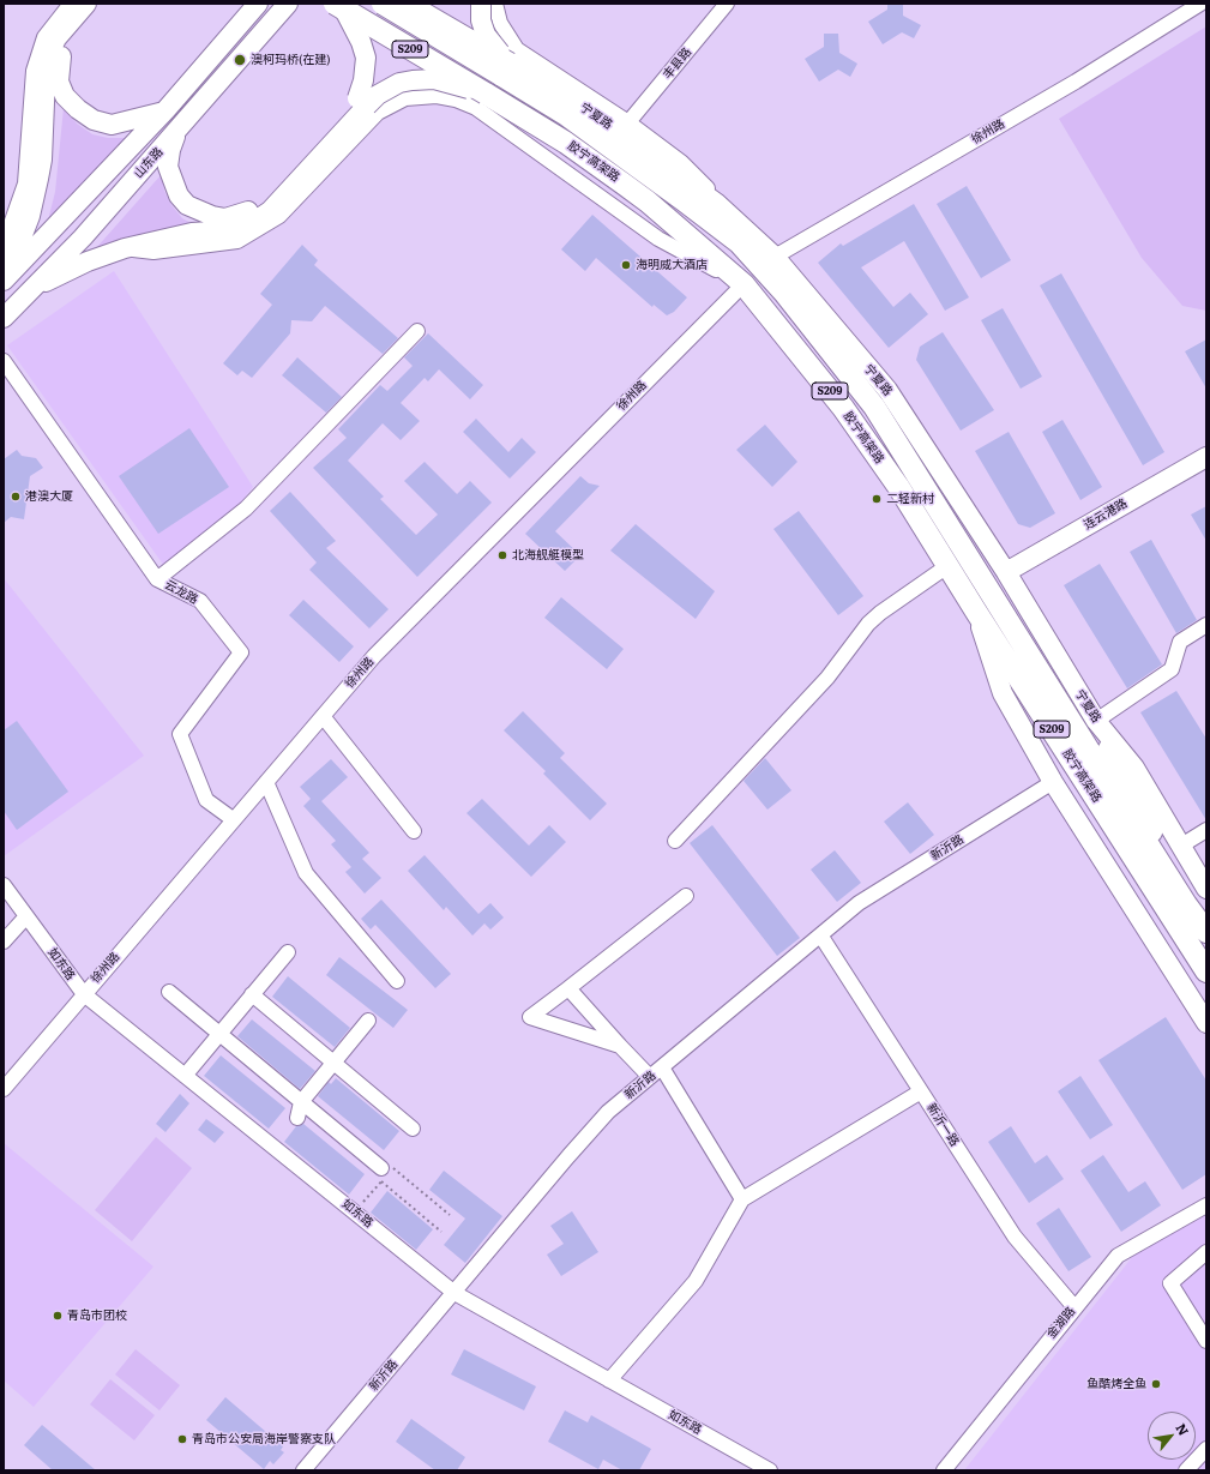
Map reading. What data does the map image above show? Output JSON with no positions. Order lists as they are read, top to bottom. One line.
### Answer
{"streets":{"highway":["S209","胶宁高架路"],"main road":["宁夏路","山东路","连云港路"],"street":["丰县路","徐州路","云龙路","新沂路","如东路","新沂一路","金湖路"]},"crossings":[["宁夏路","徐州路"],["宁夏路","胶宁高架路"],["宁夏路","连云港路"],["徐州路","胶宁高架路"],["徐州路","云龙路"],["徐州路","如东路"],["新沂路","如东路"],["新沂路","新沂一路"],["新沂一路","金湖路"]],"places":["澳柯玛桥(在建)","海明威大酒店","港澳大厦","二轻新村","北海舰艇模型","青岛市团校","鱼酷烤全鱼","青岛市公安局海岸警察支队"],"north":"top right"}
